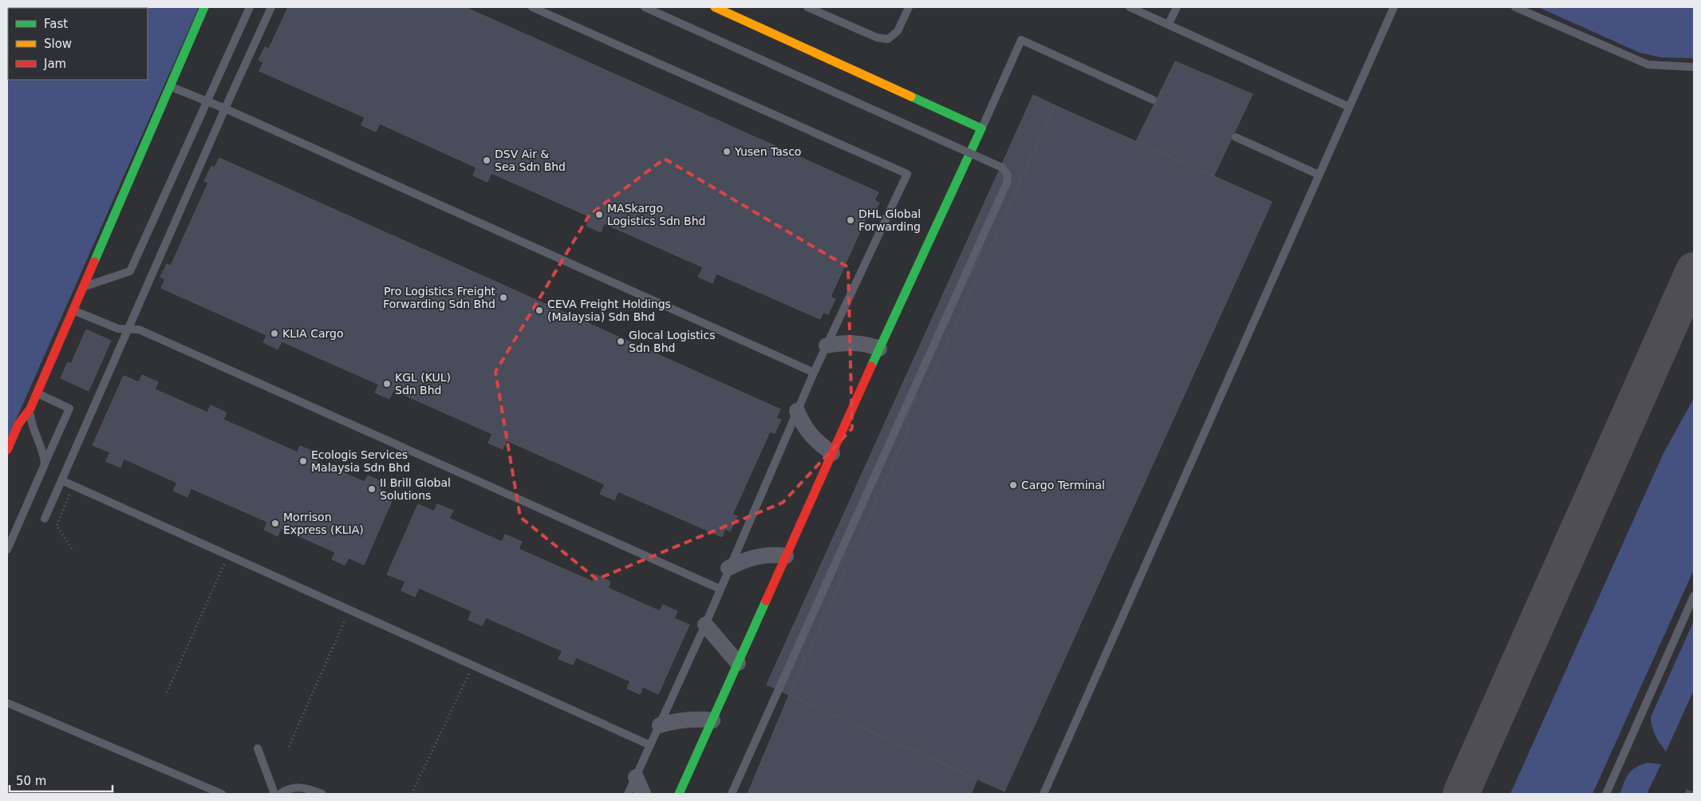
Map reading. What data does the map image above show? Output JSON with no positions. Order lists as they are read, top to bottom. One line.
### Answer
{"places":["Yusen Tasco","DSV Air & Sea Sdn Bhd","MASkargo Logistics Sdn Bhd","DHL Global Forwarding","Pro Logistics Freight Forwarding Sdn Bhd","CEVA Freight Holdings (Malaysia) Sdn Bhd","KLIA Cargo","Glocal Logistics Sdn Bhd","KGL (KUL) Sdn Bhd","Ecologis Services Malaysia Sdn Bhd","Cargo Terminal","II Brill Global Solutions","Morrison Express (KLIA)"],"legend":["Fast","Slow","Jam"],"scale_bar":"50 m"}
